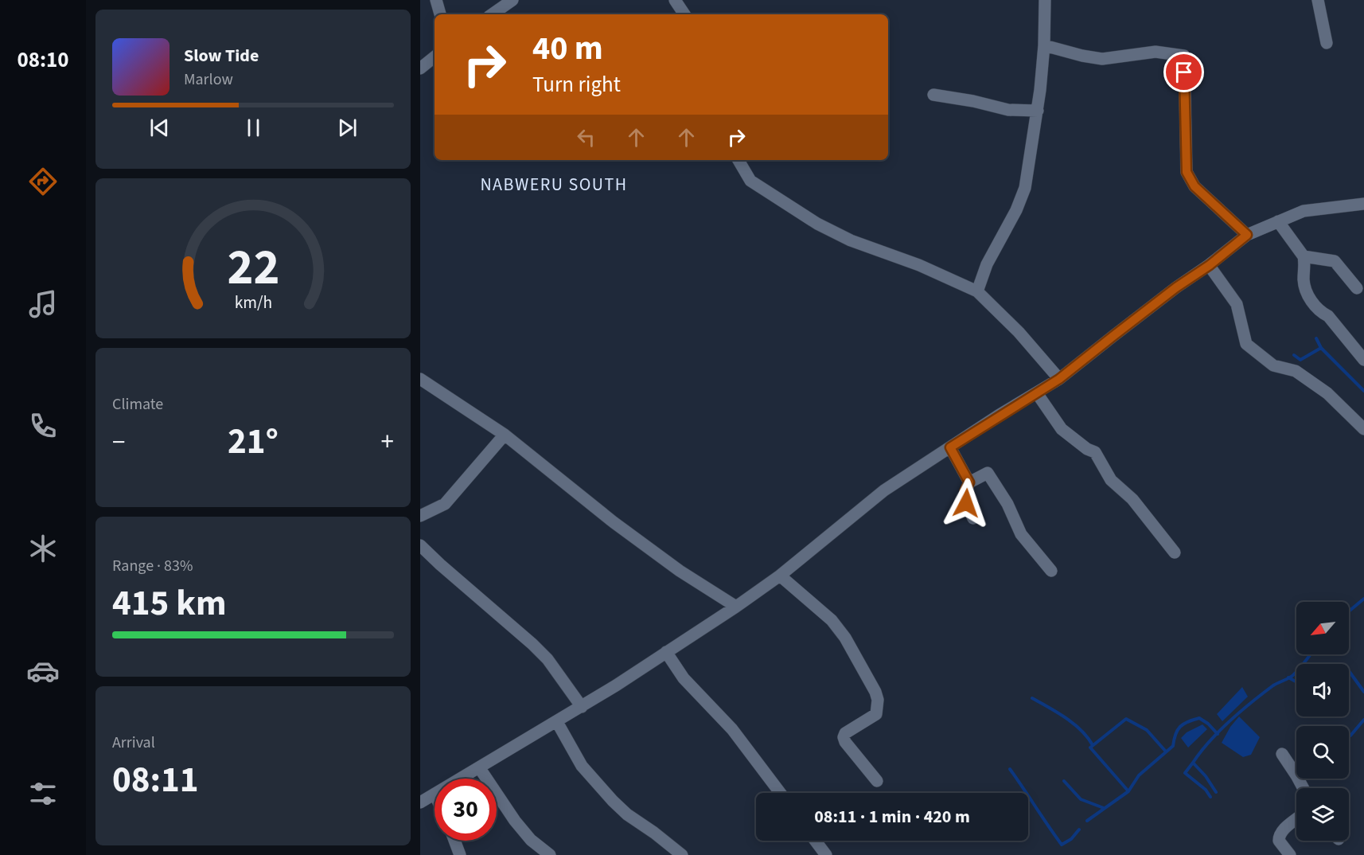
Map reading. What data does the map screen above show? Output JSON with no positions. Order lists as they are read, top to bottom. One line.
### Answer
{"districts":["NABWERU SOUTH"],"north":"bottom left","page":{"tabs":"08:10","turn":["40 m","Turn right"],"song":["Slow Tide","Marlow"],"tile":["Climate",["Range · 83%","415 km"],["Arrival","08:11"]],"heat":["−","21°","+"],"limit":"30","trip":"08:11 · 1 min · 420 m","gauge":["22","km/h"]}}
